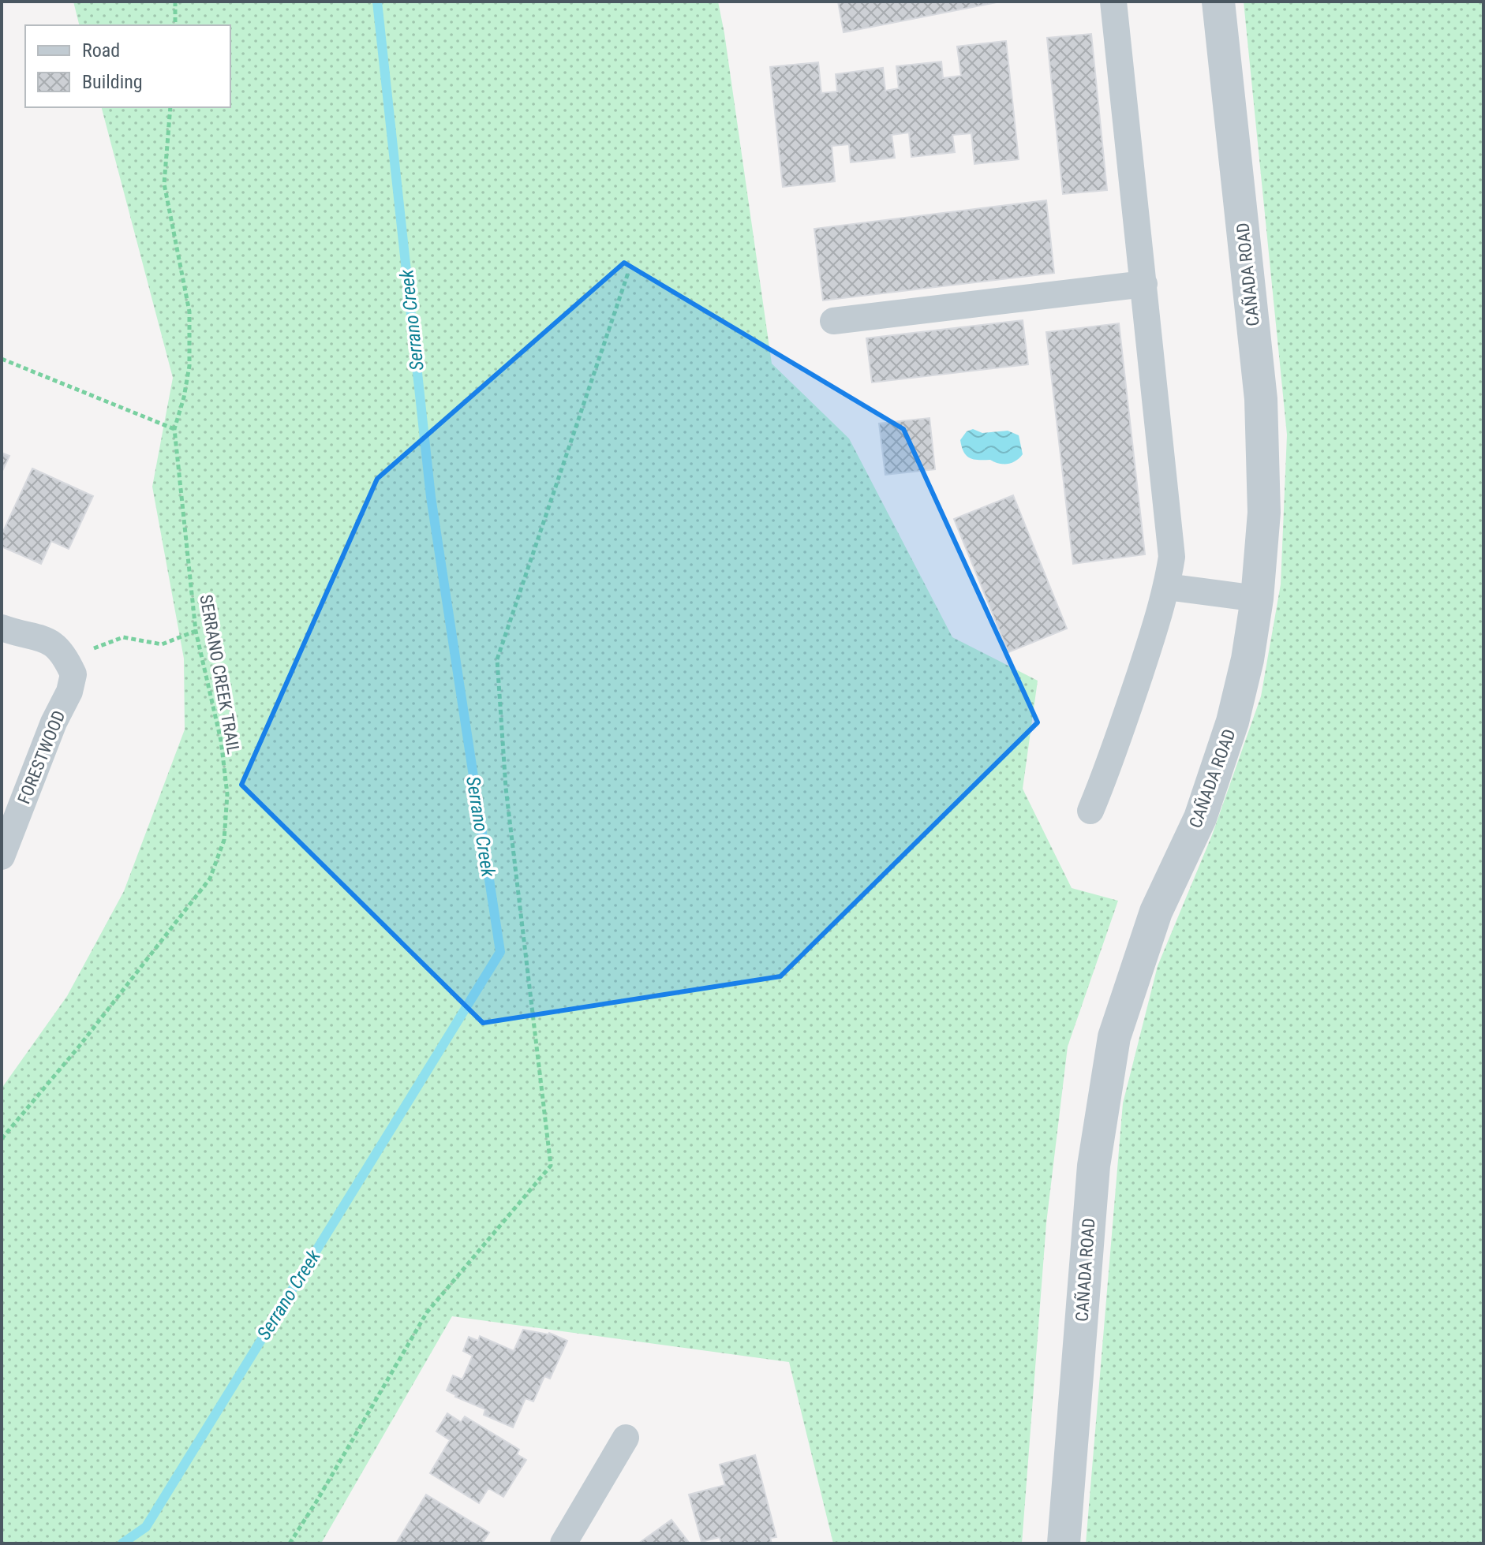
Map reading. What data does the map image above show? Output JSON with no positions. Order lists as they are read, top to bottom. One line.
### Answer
{"streets":{"street":["CAÑADA ROAD","FORESTWOOD"],"path":["SERRANO CREEK TRAIL"]},"water":["Serrano Creek"],"legend":["Road","Building"]}
